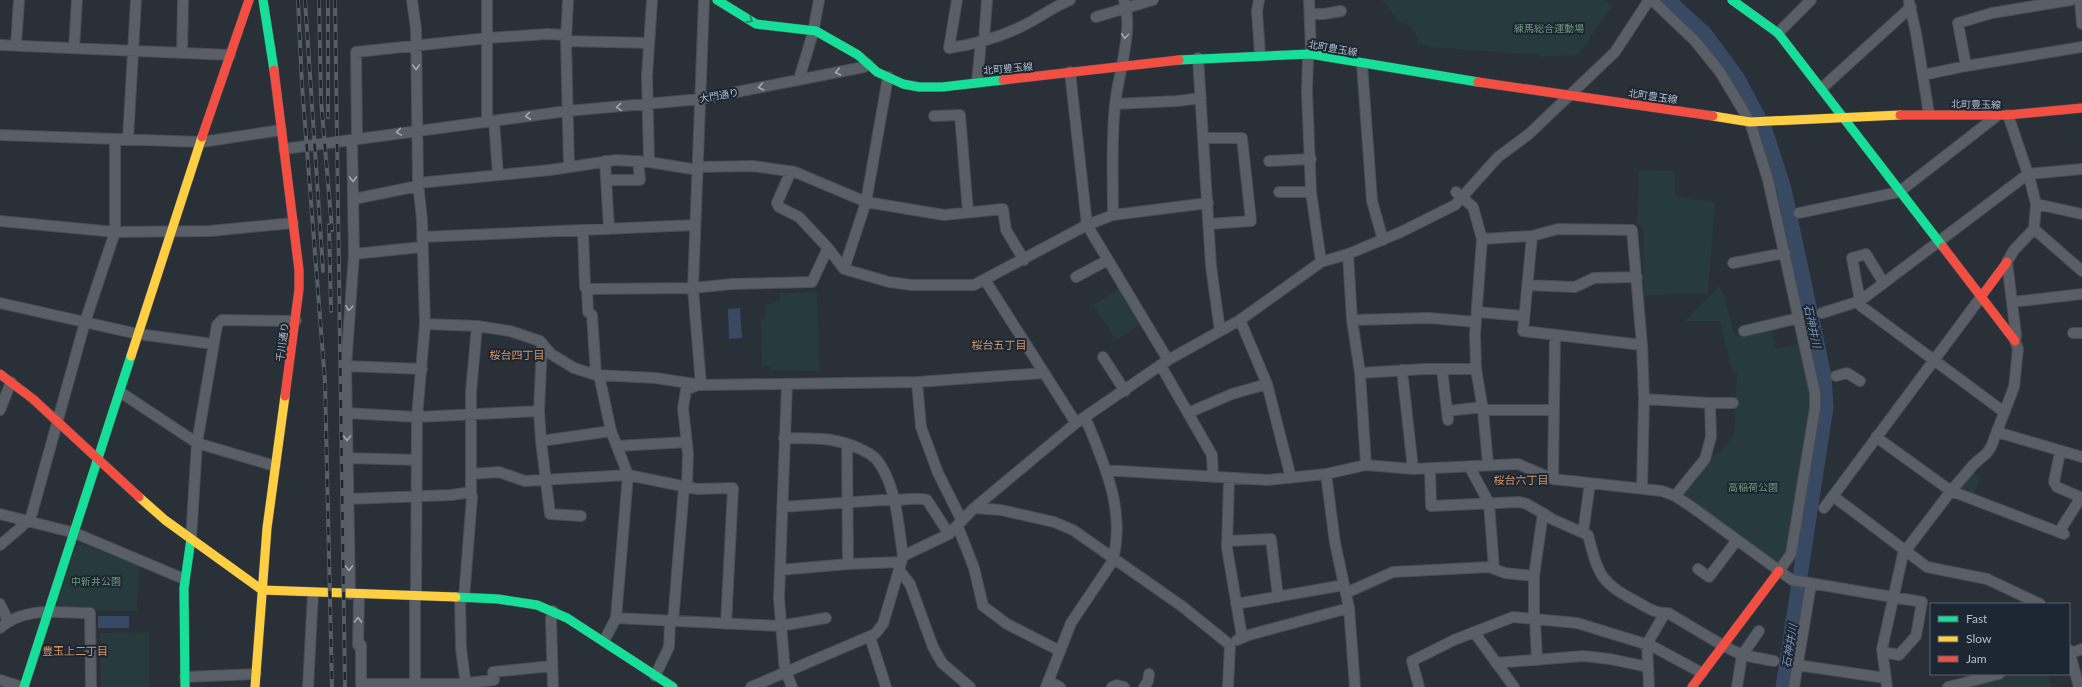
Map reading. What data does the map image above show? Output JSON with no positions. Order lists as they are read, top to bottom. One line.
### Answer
{"streets":{"street":["北町豊玉線","大門通り","千川通り"]},"crossings":[["北町豊玉線","大門通り"],["大門通り","千川通り"]],"districts":["桜台五丁目","桜台四丁目","桜台六丁目","豊玉上二丁目"],"water":["石神井川"],"parks":["練馬総合運動場","高稲荷公園","中新井公園"],"legend":["Fast","Slow","Jam"]}
